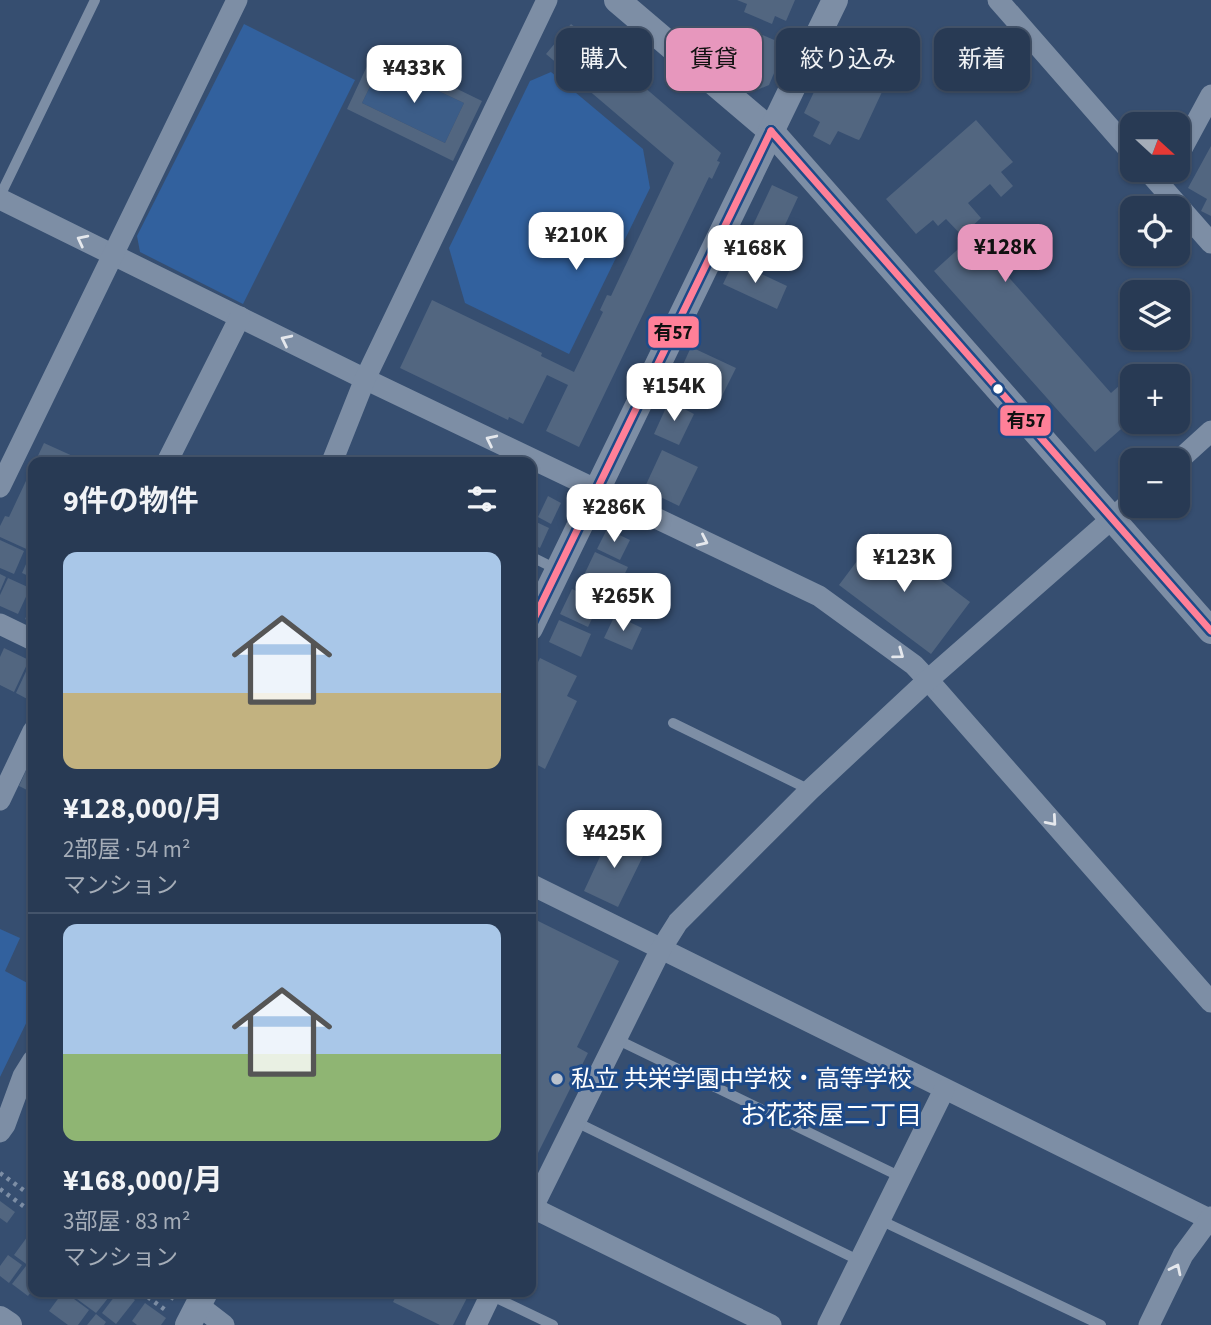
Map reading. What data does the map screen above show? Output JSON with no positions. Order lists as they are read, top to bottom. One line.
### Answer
{"districts":["お花茶屋二丁目"],"places":["私立 共栄学園中学校・高等学校"],"lines":["transit line 有57"],"north":"right","page":{"chip":["購入","賃貸","絞り込み","新着"],"price":["¥433K","¥210K","¥128K","¥168K","¥154K","¥286K","¥123K","¥265K","¥425K"],"map_buttons":["+","−"],"heading":"9件の物件","list":[{"name":"¥128,000/月","note":"2部屋 · 54 m² · マンション"},{"name":"¥168,000/月","note":"3部屋 · 83 m² · マンション"}]}}
